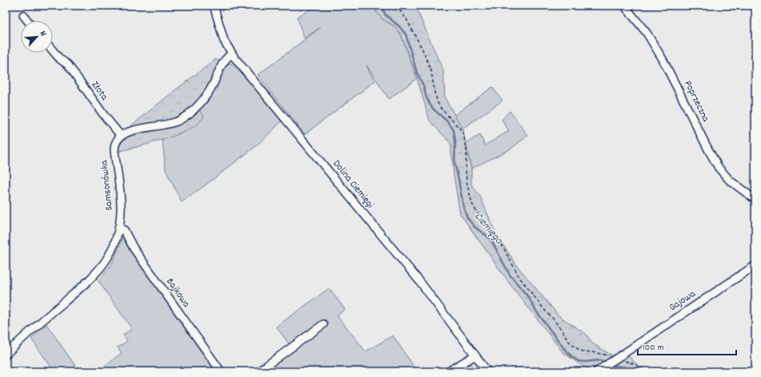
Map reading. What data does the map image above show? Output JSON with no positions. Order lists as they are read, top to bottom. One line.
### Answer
{"streets":{"street":["Złota","Poprzeczna","Dolina Ciemięgi","Samsonówka","Bajkowa","Gajowa"]},"crossings":[["Złota","Samsonówka"],["Samsonówka","Bajkowa"]],"water":["Ciemięga"],"scale_bar":"100 m","north":"top right"}
